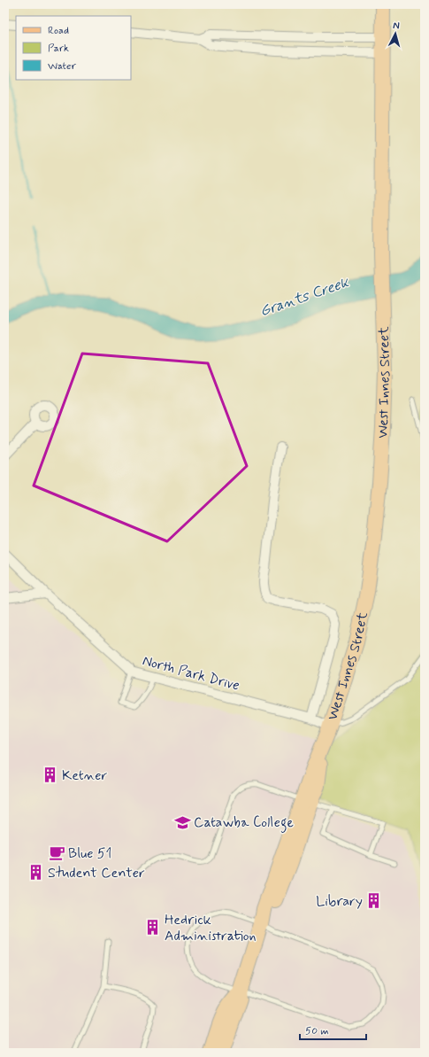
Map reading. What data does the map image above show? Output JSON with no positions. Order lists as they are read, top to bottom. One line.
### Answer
{"streets":{"main road":["West Innes Street"],"street":["North Park Drive"]},"crossings":[["West Innes Street","North Park Drive"]],"water":["Grants Creek"],"places":{"building":["Ketner","Student Center","Library","Hedrick Administration"],"school or university":["Catawba College"],"cafe":["Blue 51"]},"legend":["Road","Park","Water"],"scale_bar":"50 m","north":"top"}
